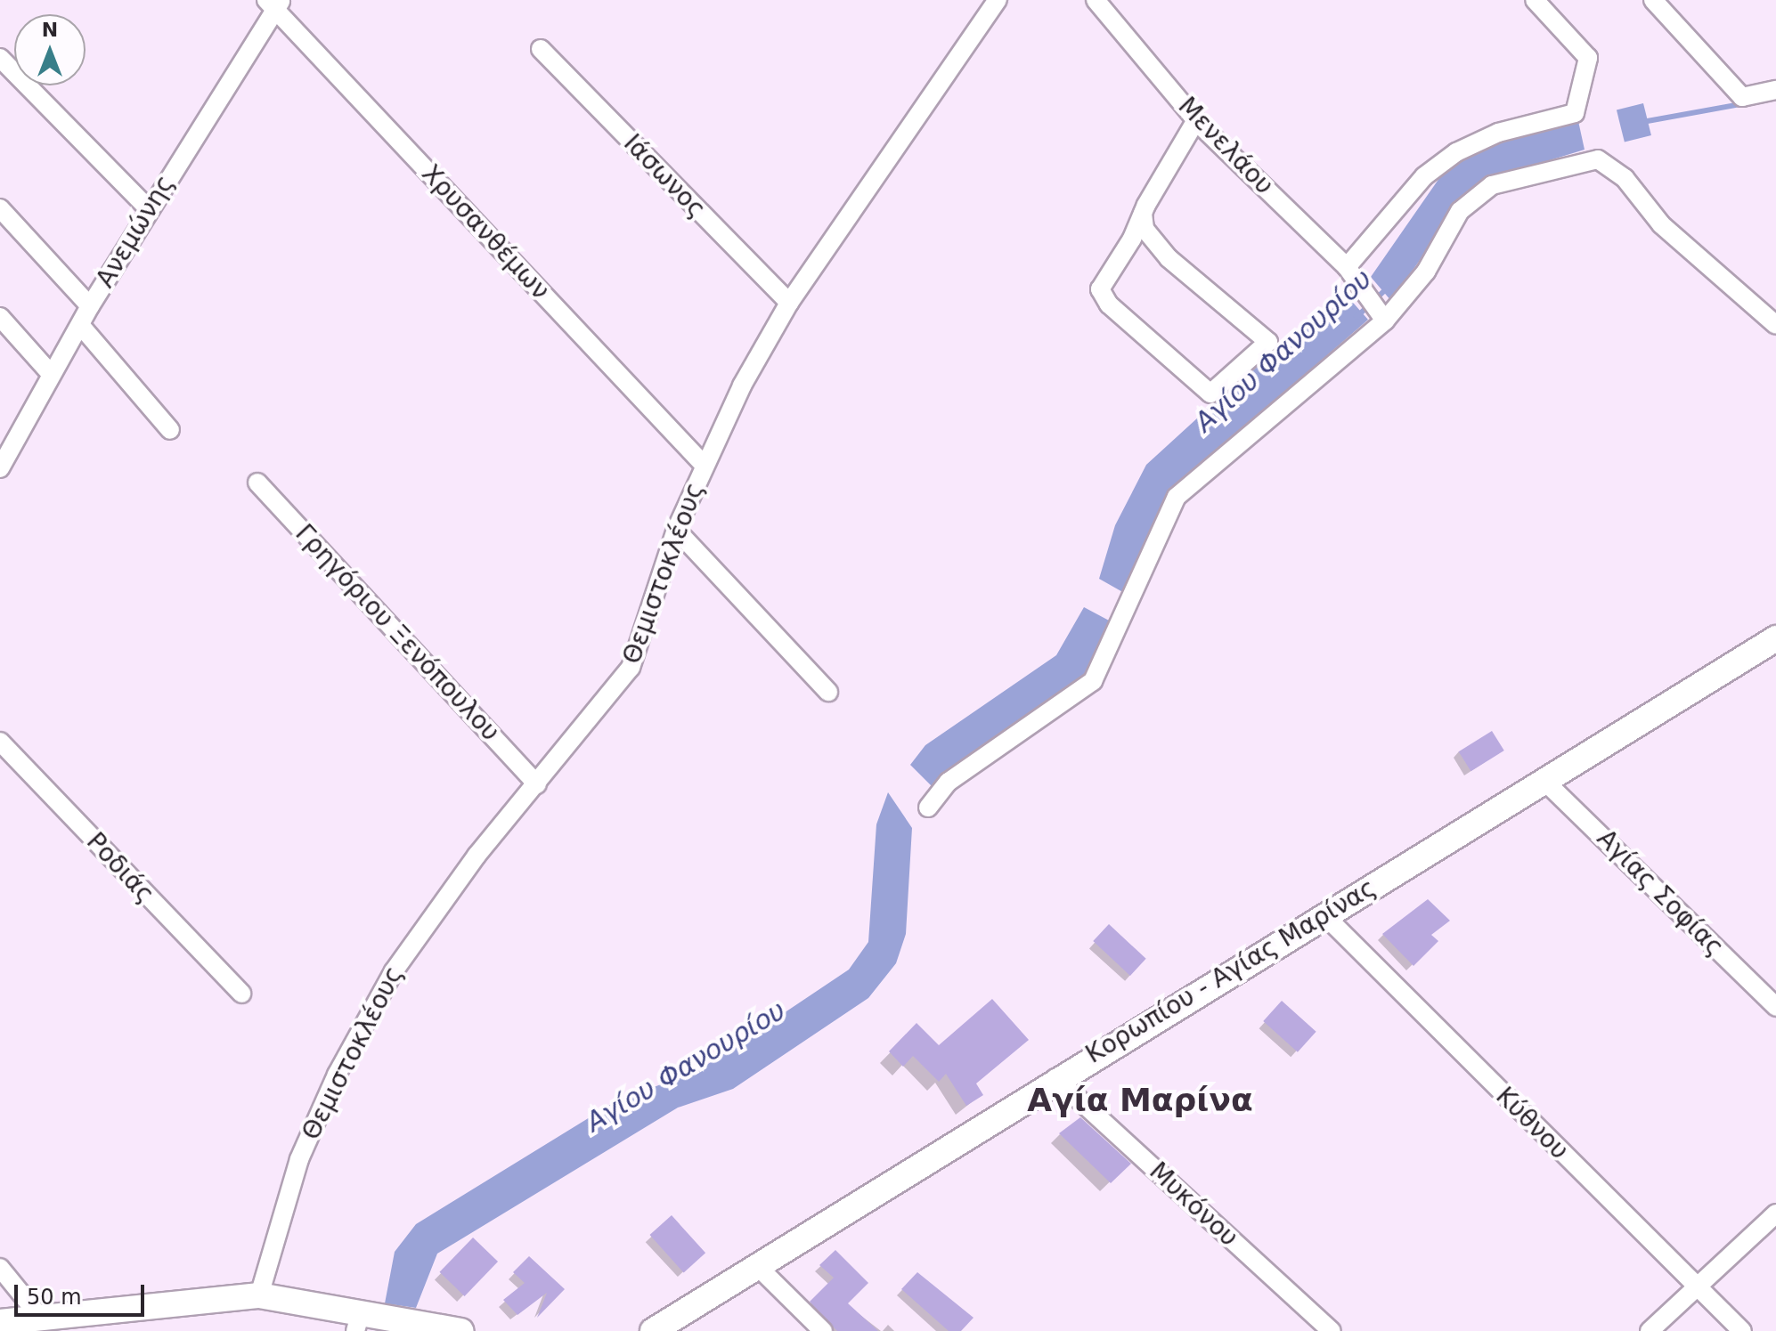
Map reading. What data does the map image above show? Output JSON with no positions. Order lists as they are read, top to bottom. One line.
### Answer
{"streets":{"main road":["Κορωπίου - Αγίας Μαρίνας"],"street":["Μενελάου","Ιάσωνος","Ανεμώνης","Χρυσανθέμων","Θεμιστοκλέους","Γρηγόριου Ξενόπουλου","Ροδιάς","Αγίας Σοφίας","Κύθνου","Μυκόνου"]},"crossings":[["Ιάσωνος","Θεμιστοκλέους"],["Ανεμώνης","Χρυσανθέμων"],["Χρυσανθέμων","Θεμιστοκλέους"],["Θεμιστοκλέους","Γρηγόριου Ξενόπουλου"],["Αγίας Σοφίας","Κορωπίου - Αγίας Μαρίνας"],["Κορωπίου - Αγίας Μαρίνας","Κύθνου"],["Κορωπίου - Αγίας Μαρίνας","Μυκόνου"]],"districts":["Αγία Μαρίνα"],"water":["Αγίου Φανουρίου"],"scale_bar":"50 m","north":"top"}
